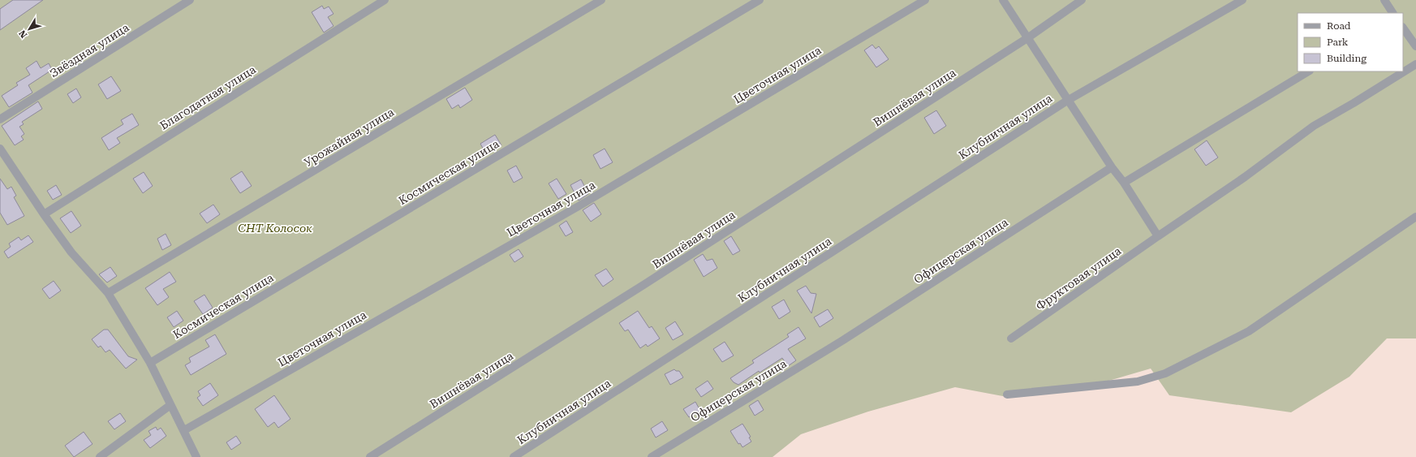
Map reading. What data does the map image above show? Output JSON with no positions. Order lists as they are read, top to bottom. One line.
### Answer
{"streets":{"street":["Звёздная улица","Цветочная улица","Благодатная улица","Вишнёвая улица","Клубничная улица","Урожайная улица","Космическая улица","Офицерская улица","Фруктовая улица"]},"parks":["СНТ Колосок"],"legend":["Road","Park","Building"],"north":"bottom left"}
